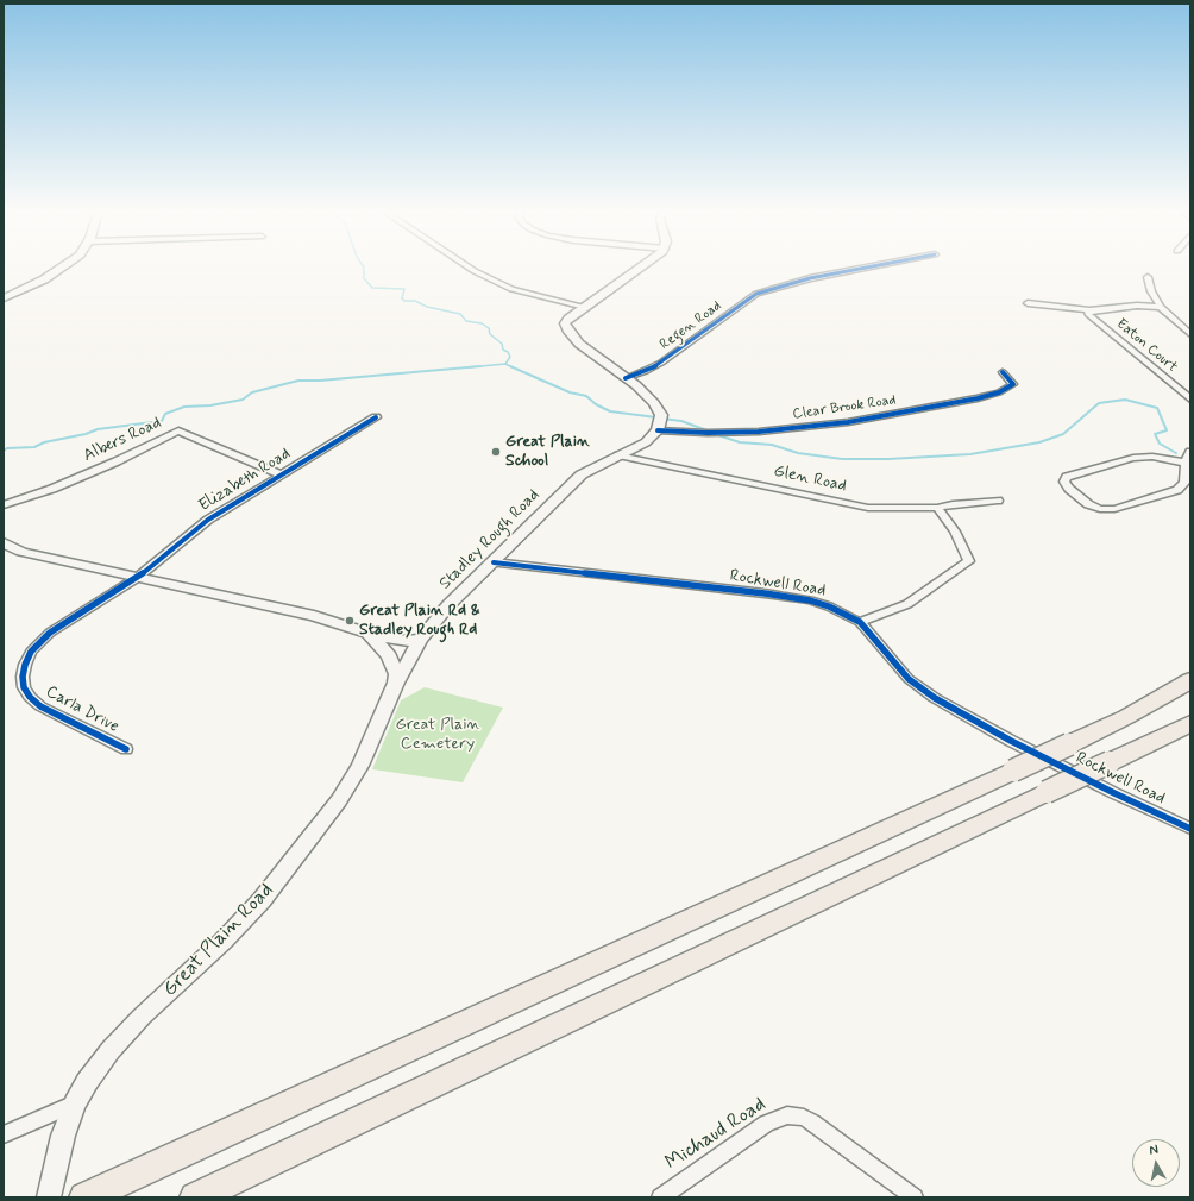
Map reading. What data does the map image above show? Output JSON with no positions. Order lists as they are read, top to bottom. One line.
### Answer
{"streets":{"main road":["Stadley Rough Road","Great Plain Road"],"street":["Regen Road","Eaton Court","Clear Brook Road","Albers Road","Glen Road","Elizabeth Road","Rockwell Road","Carla Drive","Michaud Road"]},"crossings":[["Clear Brook Road","Stadley Rough Road"],["Albers Road","Elizabeth Road"],["Glen Road","Stadley Rough Road"],["Elizabeth Road","Carla Drive"],["Stadley Rough Road","Rockwell Road"],["Stadley Rough Road","Great Plain Road"]],"parks":["Great Plain Cemetery"],"places":["Great Plain School","Great Plain Rd & Stadley Rough Rd"],"north":"top"}
